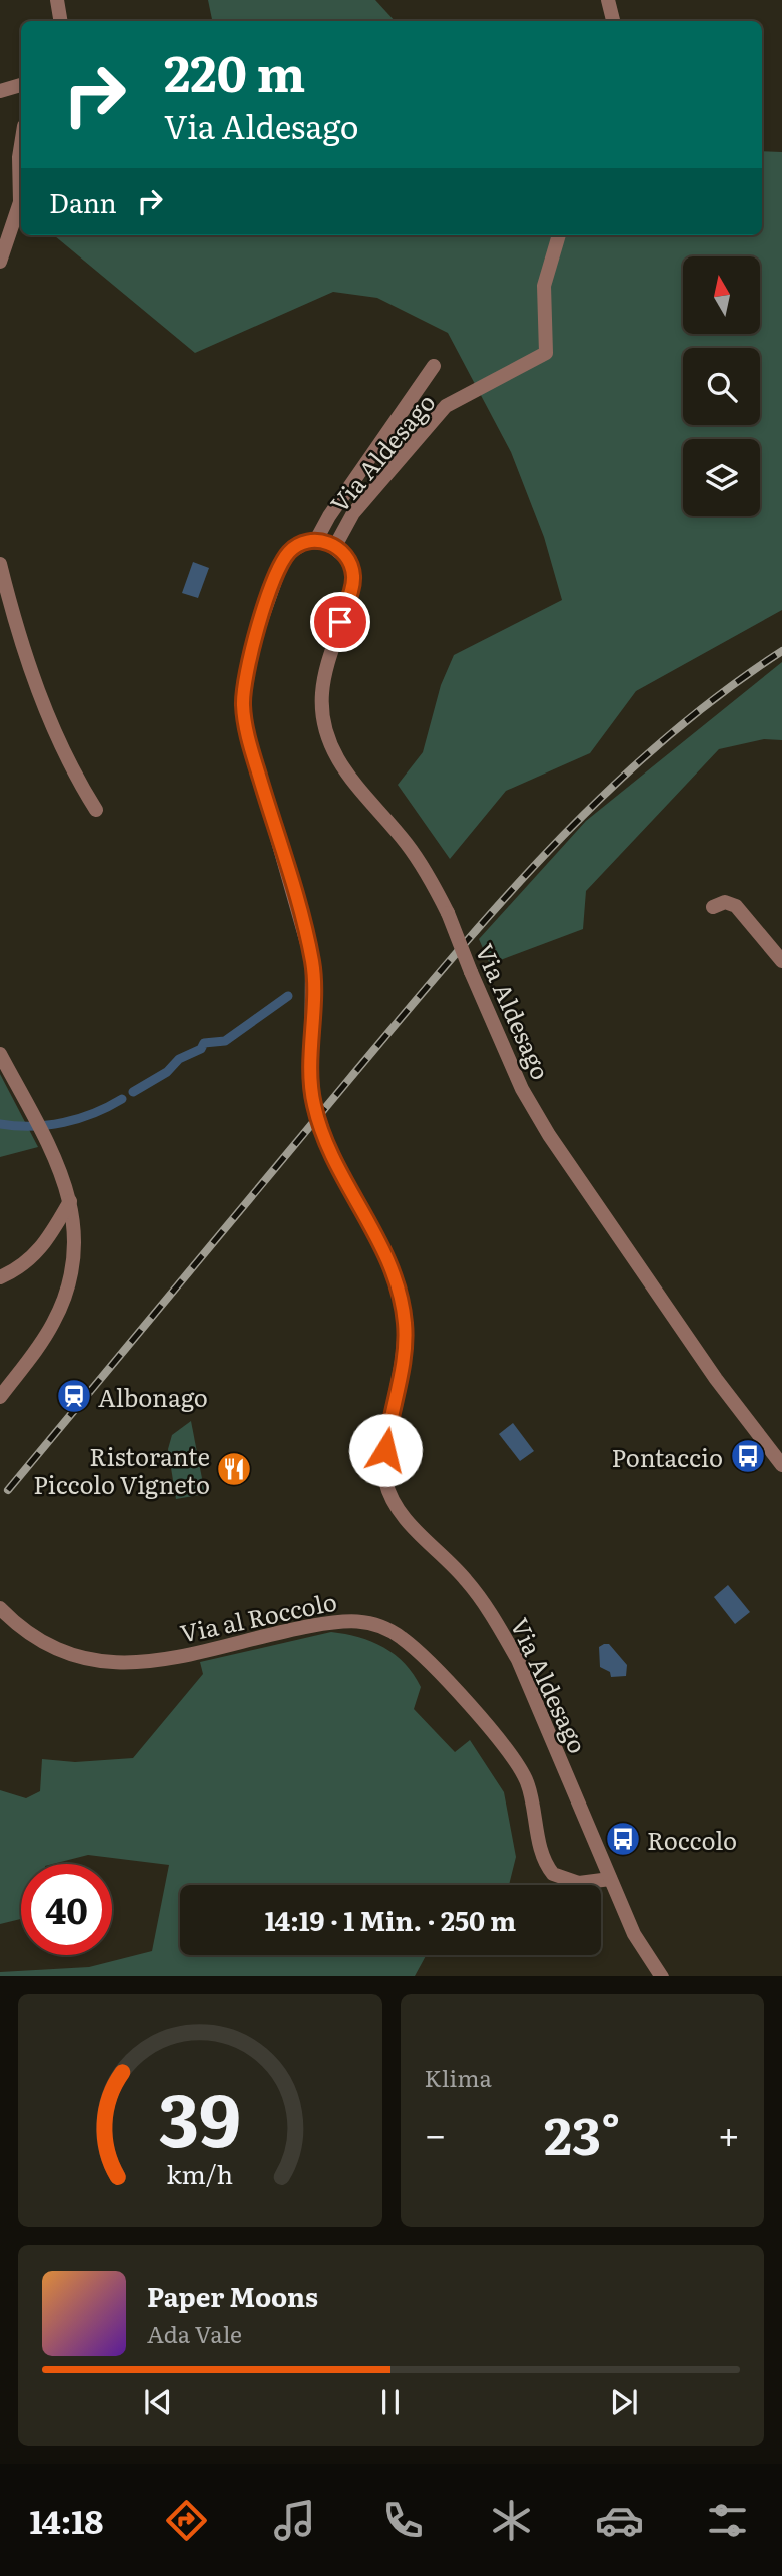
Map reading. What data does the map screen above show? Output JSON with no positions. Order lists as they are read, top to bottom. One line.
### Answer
{"streets":{"street":["Via Aldesago","Via al Roccolo"]},"crossings":[["Via Aldesago","Via al Roccolo"]],"places":{"station":["Albonago"],"bus stop":["Pontaccio","Roccolo"],"restaurant":["Ristorante Piccolo Vigneto"]},"north":"top","page":{"turn":["220 m","Via Aldesago"],"then":"Dann","limit":"40","trip":"14:19 · 1 Min. · 250 m","tile":"Klima","heat":["−","23°","+"],"song":["Paper Moons","Ada Vale"],"tabs":"14:18","gauge":["39","km/h"]}}
